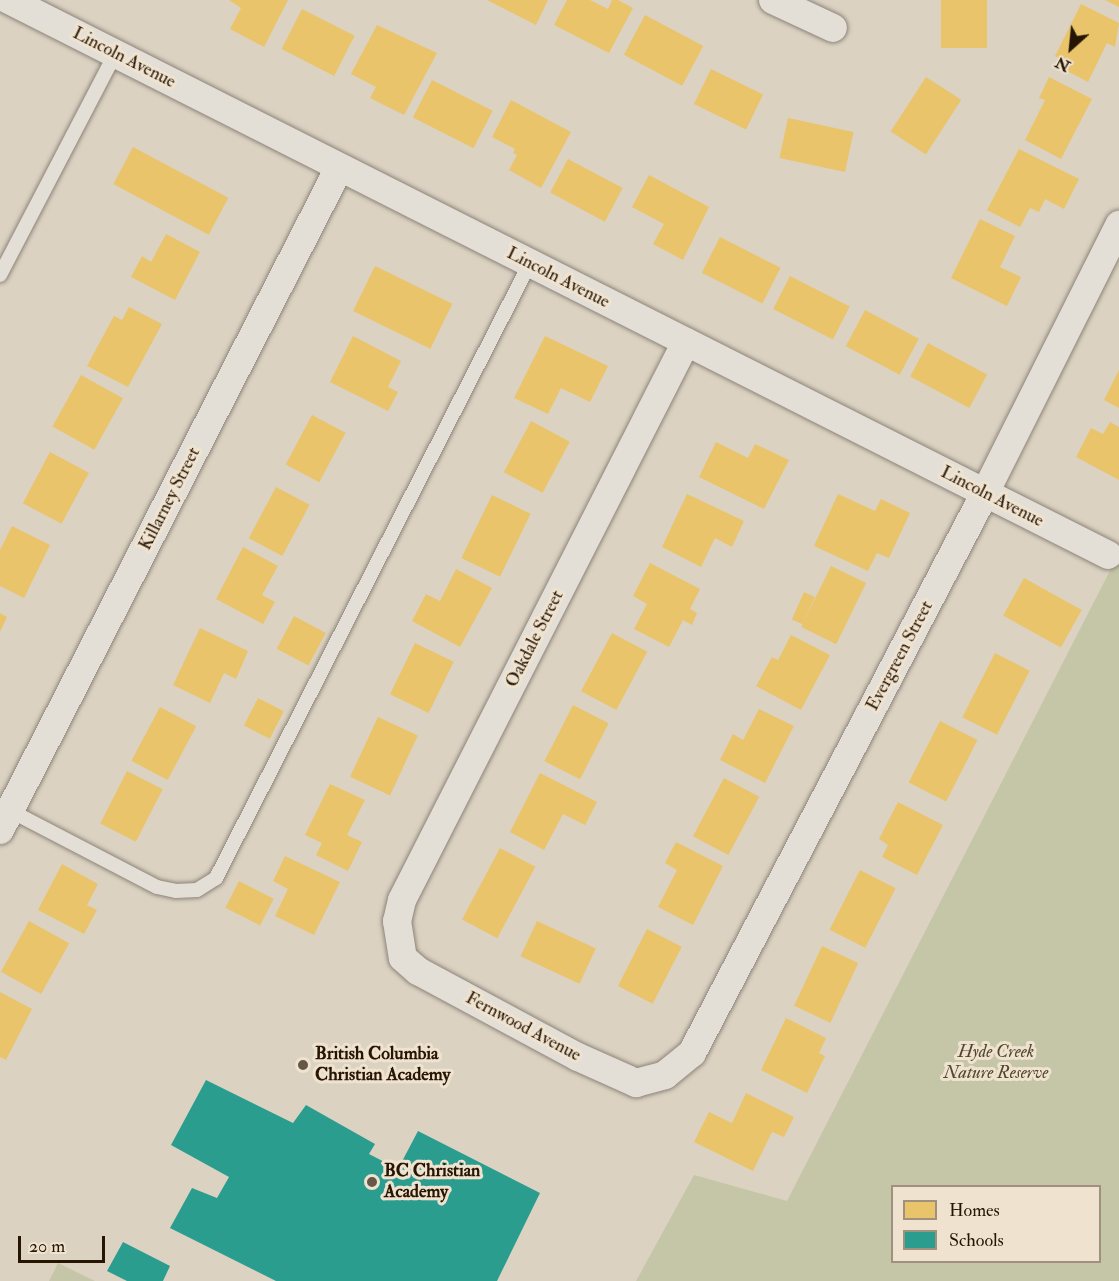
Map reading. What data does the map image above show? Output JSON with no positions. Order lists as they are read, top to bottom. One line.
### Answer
{"streets":{"street":["Lincoln Avenue","Killarney Street","Oakdale Street","Evergreen Street","Fernwood Avenue"]},"crossings":[["Lincoln Avenue","Killarney Street"],["Lincoln Avenue","Oakdale Street"],["Lincoln Avenue","Evergreen Street"],["Oakdale Street","Fernwood Avenue"],["Evergreen Street","Fernwood Avenue"]],"parks":["Hyde Creek Nature Reserve"],"places":["British Columbia Christian Academy","BC Christian Academy"],"legend":["Homes","Schools"],"scale_bar":"20 m","north":"bottom left"}
